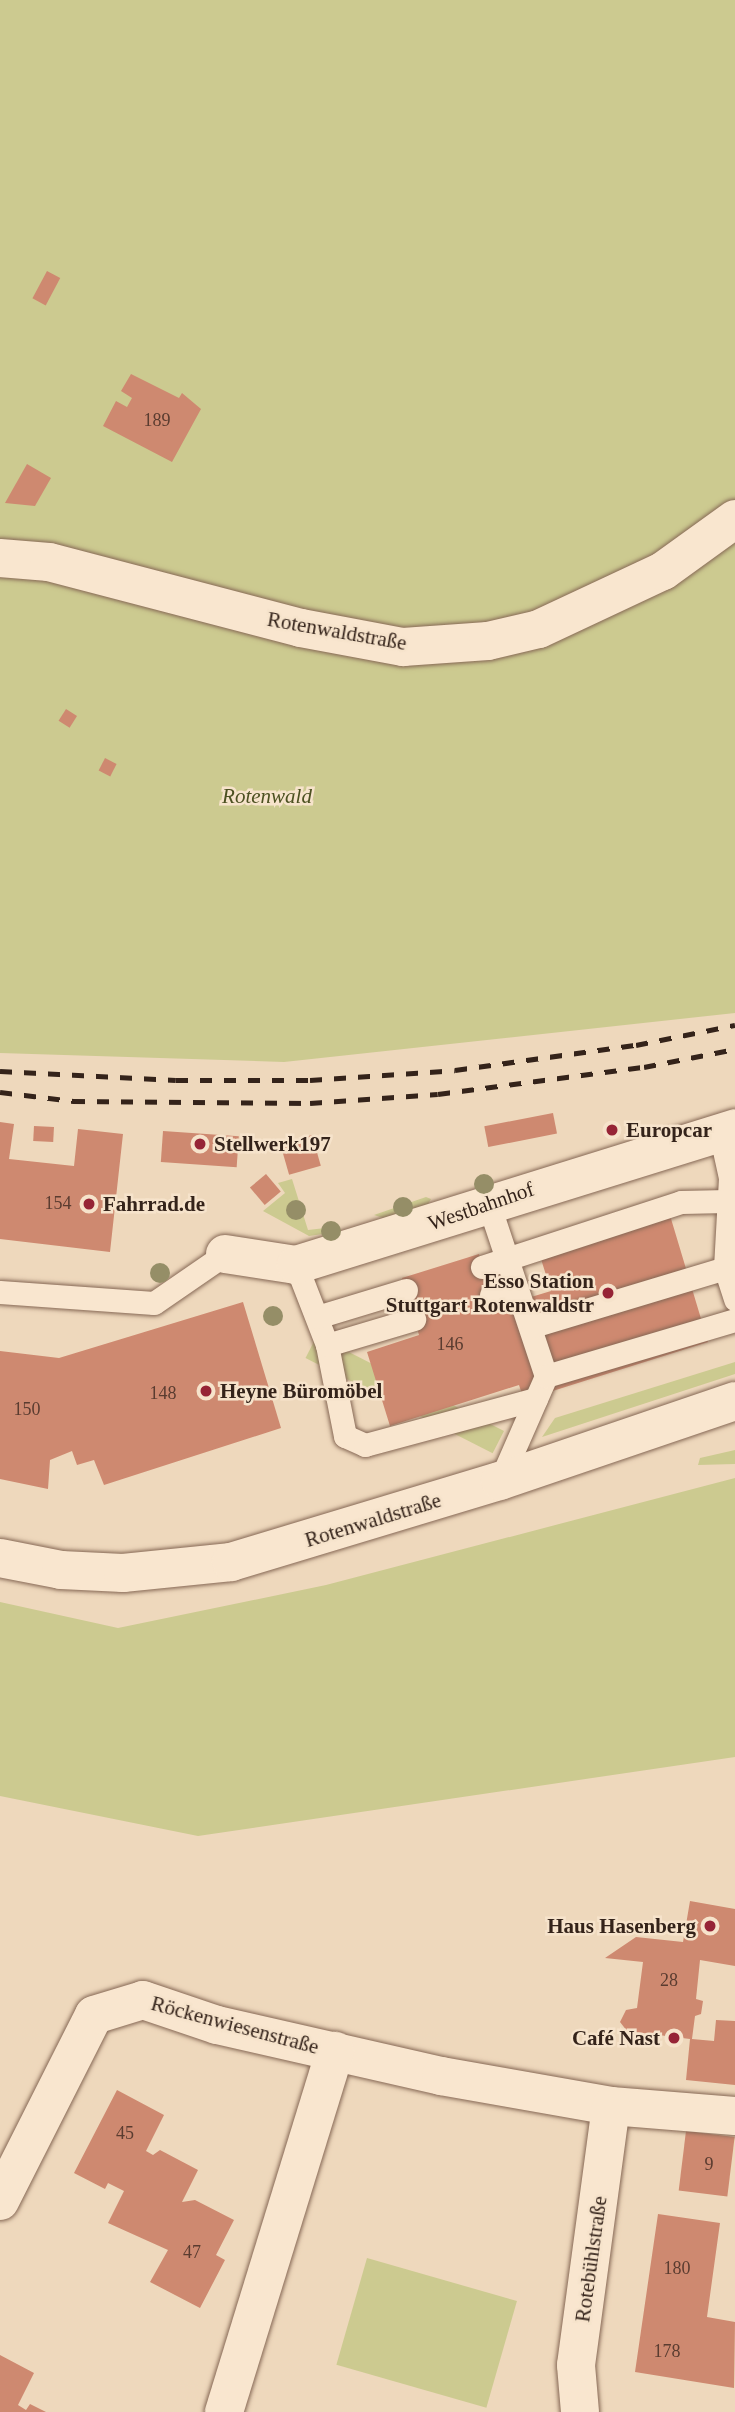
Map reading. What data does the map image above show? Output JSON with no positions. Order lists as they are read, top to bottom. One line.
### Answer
{"streets":{"street":["Rotenwaldstraße","Westbahnhof","Röckenwiesenstraße","Rotebühlstraße"]},"crossings":[["Röckenwiesenstraße","Rotebühlstraße"]],"parks":["Rotenwald"],"places":["Europcar","Stellwerk197","Fahrrad.de","Esso Station Stuttgart Rotenwaldstr","Heyne Büromöbel","Haus Hasenberg","Café Nast"],"house_numbers":["189","154","146","148","150","28","45","9","47","180","178"]}
